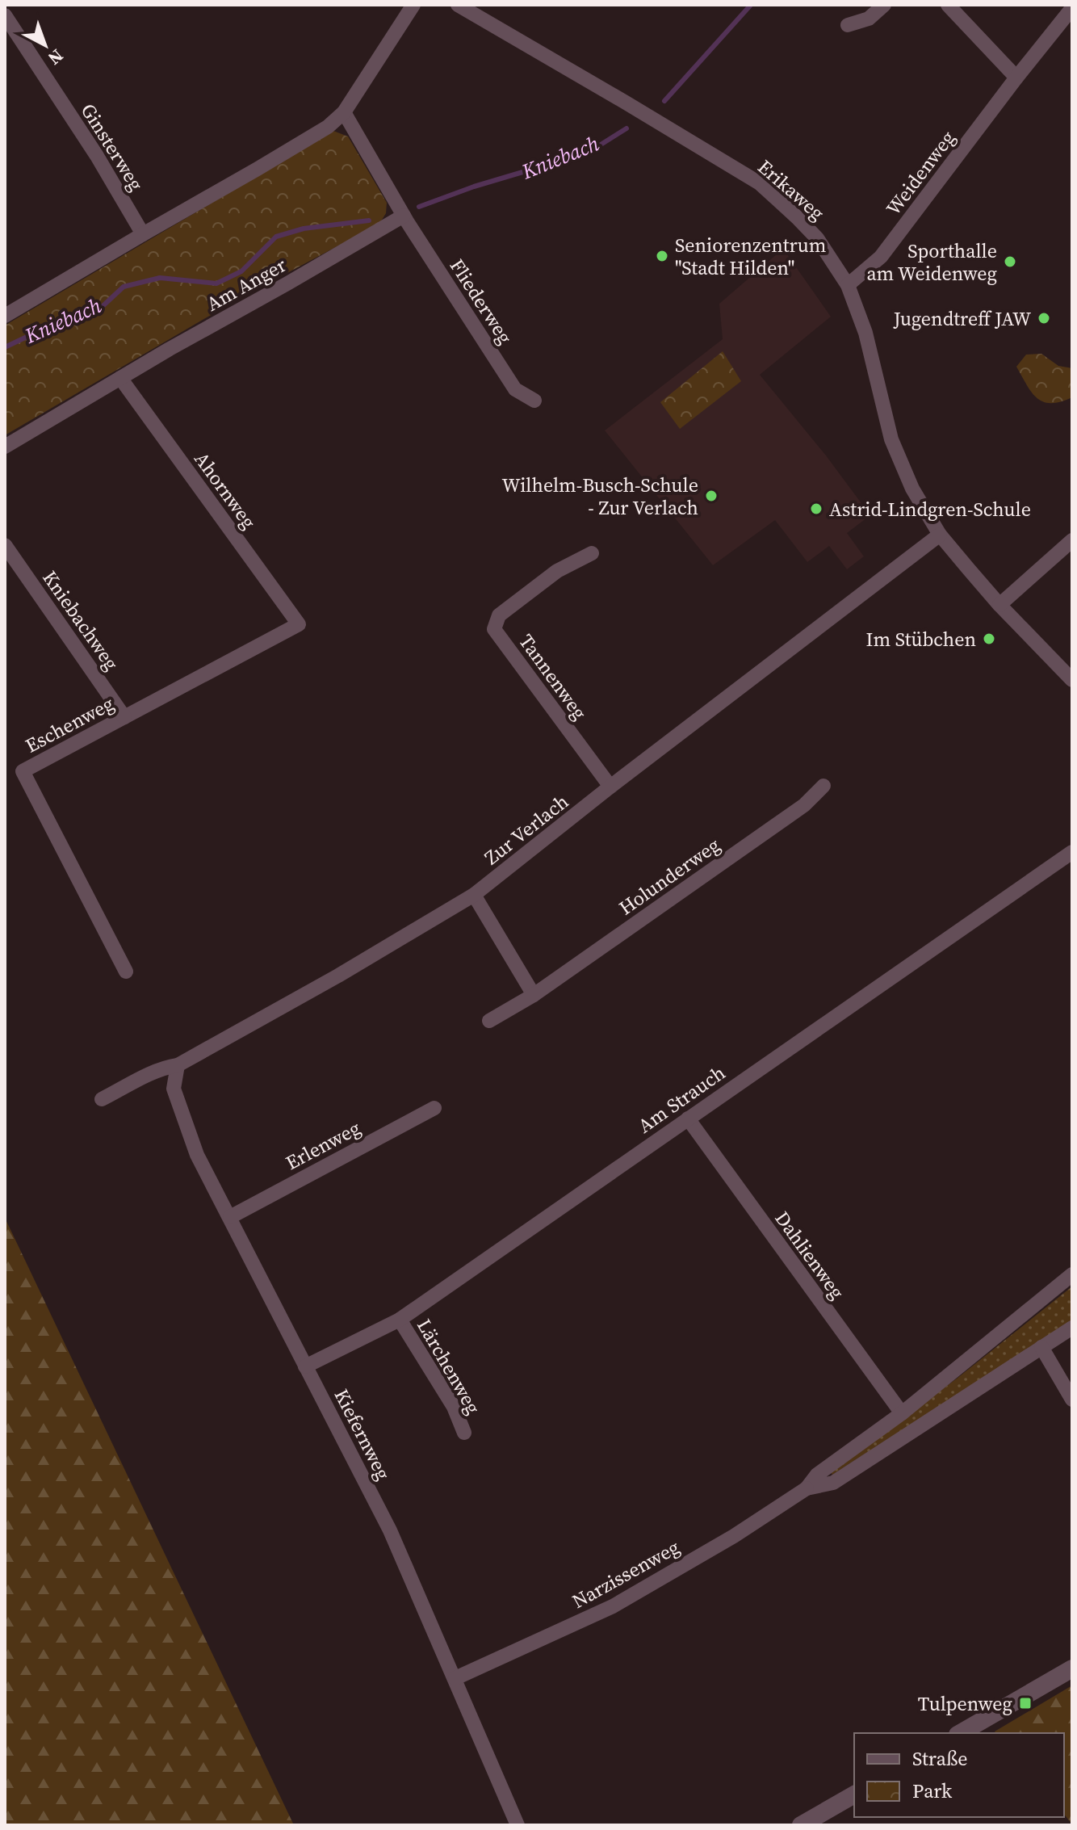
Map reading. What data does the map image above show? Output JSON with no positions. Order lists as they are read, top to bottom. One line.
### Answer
{"streets":{"street":["Ginsterweg","Weidenweg","Erikaweg","Am Anger","Fliederweg","Ahornweg","Kniebachweg","Tannenweg","Eschenweg","Zur Verlach","Holunderweg","Am Strauch","Erlenweg","Dahlienweg","Lärchenweg","Kiefernweg","Narzissenweg"]},"crossings":[["Weidenweg","Erikaweg"],["Erikaweg","Zur Verlach"],["Am Anger","Fliederweg"],["Am Anger","Ahornweg"],["Ahornweg","Eschenweg"],["Kniebachweg","Eschenweg"],["Tannenweg","Zur Verlach"],["Zur Verlach","Kiefernweg"],["Am Strauch","Dahlienweg"],["Am Strauch","Lärchenweg"],["Am Strauch","Kiefernweg"],["Erlenweg","Kiefernweg"],["Dahlienweg","Narzissenweg"],["Kiefernweg","Narzissenweg"]],"water":["Kniebach"],"places":{"other":["Seniorenzentrum \"Stadt Hilden\"","Sporthalle am Weidenweg","Jugendtreff JAW","Wilhelm-Busch-Schule - Zur Verlach","Astrid-Lindgren-Schule","Im Stübchen"],"transit":["Tulpenweg"]},"legend":["Straße","Park"],"north":"bottom right"}
